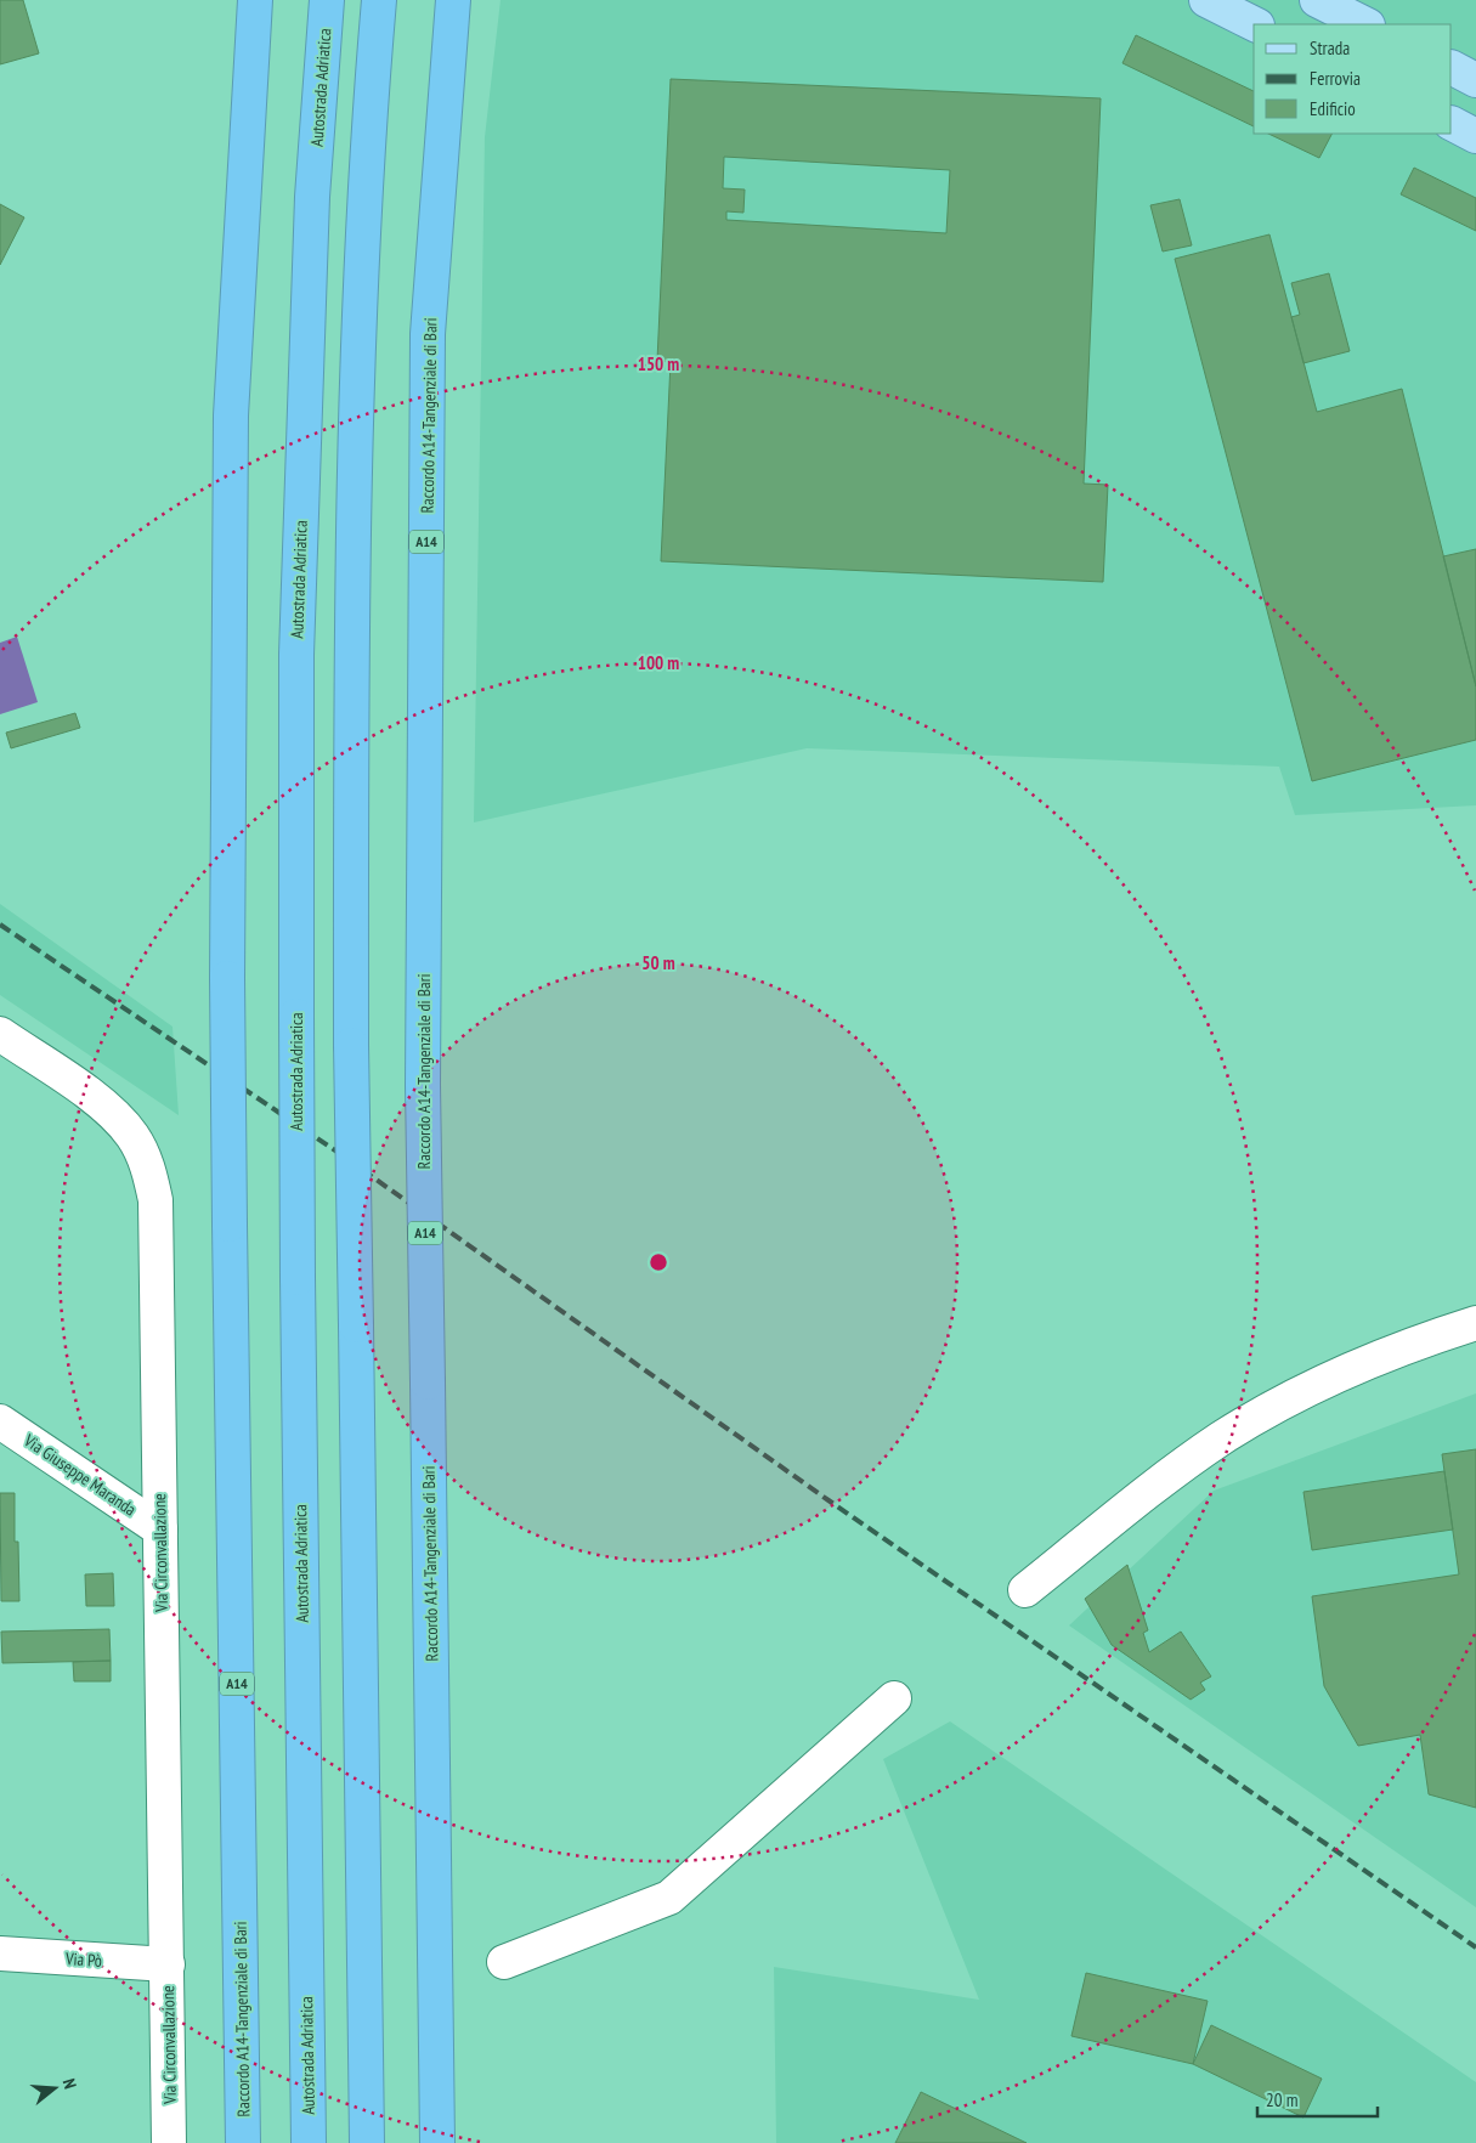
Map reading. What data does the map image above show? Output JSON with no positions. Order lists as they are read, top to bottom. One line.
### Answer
{"streets":{"highway":["Autostrada Adriatica","Raccordo A14-Tangenziale di Bari","A14"],"street":["Via Giuseppe Maranda","Via Circonvallazione","Via Pò"]},"crossings":[["Via Giuseppe Maranda","Via Circonvallazione"],["Via Circonvallazione","Via Pò"]],"legend":["Strada","Ferrovia","Edificio"],"scale_bar":"20 m","north":"right","rings":["150 m","100 m","50 m"]}
